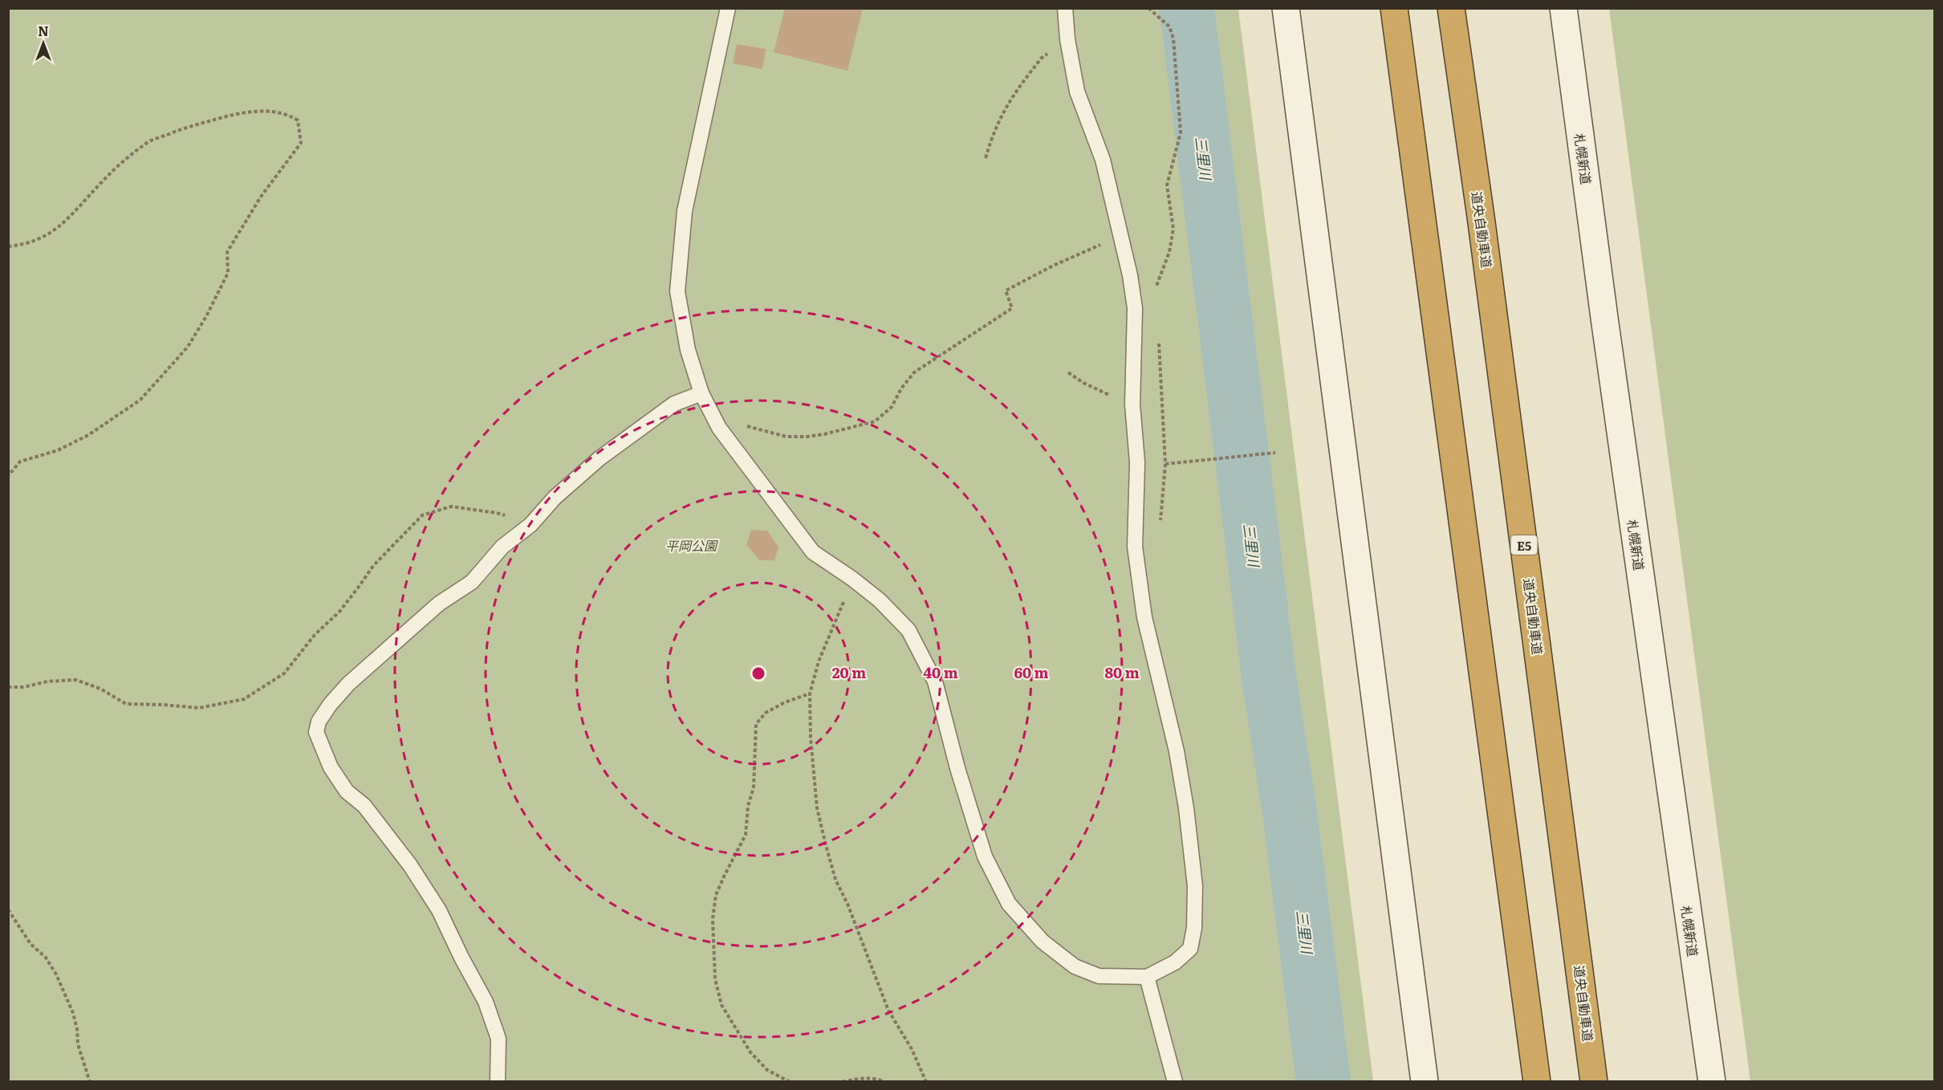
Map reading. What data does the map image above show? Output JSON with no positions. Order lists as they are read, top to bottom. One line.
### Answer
{"streets":{"highway":["道央自動車道","E5"],"street":["札幌新道"]},"water":["三里川"],"parks":["平岡公園"],"north":"top","rings":["20 m","40 m","60 m","80 m"]}
